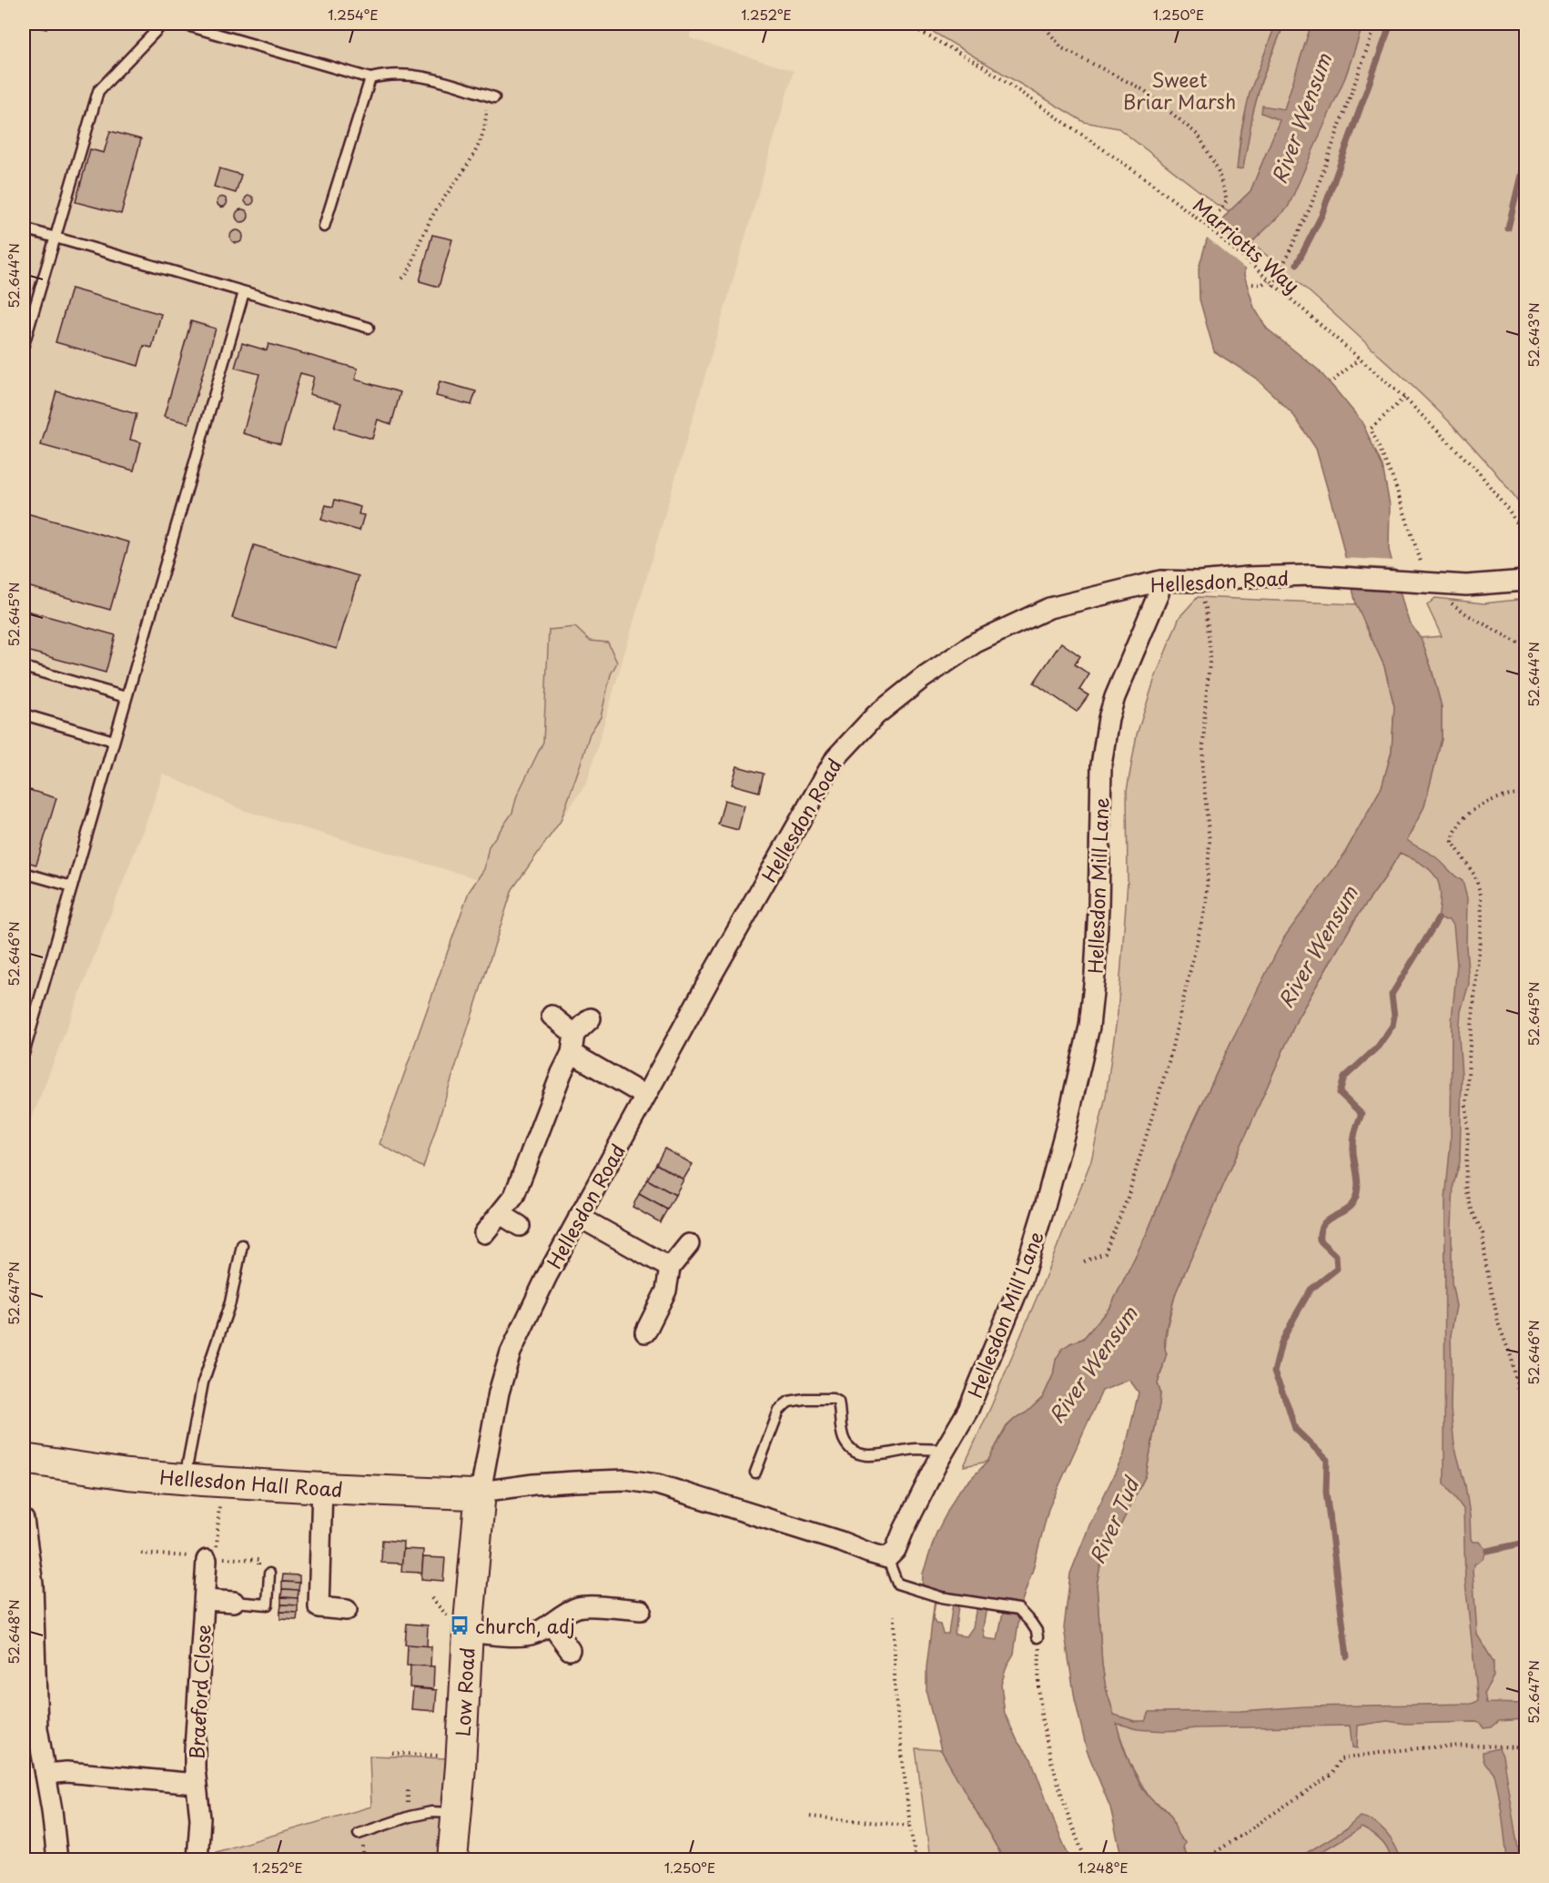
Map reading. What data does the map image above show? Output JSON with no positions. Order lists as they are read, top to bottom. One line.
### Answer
{"streets":{"street":["Hellesdon Road","Hellesdon Mill Lane","Hellesdon Hall Road","Braeford Close","Low Road"],"path":["Marriotts Way"]},"crossings":[["Hellesdon Road","Hellesdon Mill Lane"],["Hellesdon Road","Hellesdon Hall Road"],["Hellesdon Road","Low Road"],["Hellesdon Hall Road","Low Road"]],"water":["River Wensum","River Tud"],"parks":["Sweet Briar Marsh"],"places":{"bus stop":["church, adj"]},"coordinates":["1.254°E","1.252°E","1.250°E","52.644°N","52.643°N","52.645°N","52.646°N","52.647°N","52.648°N","1.248°E"]}
